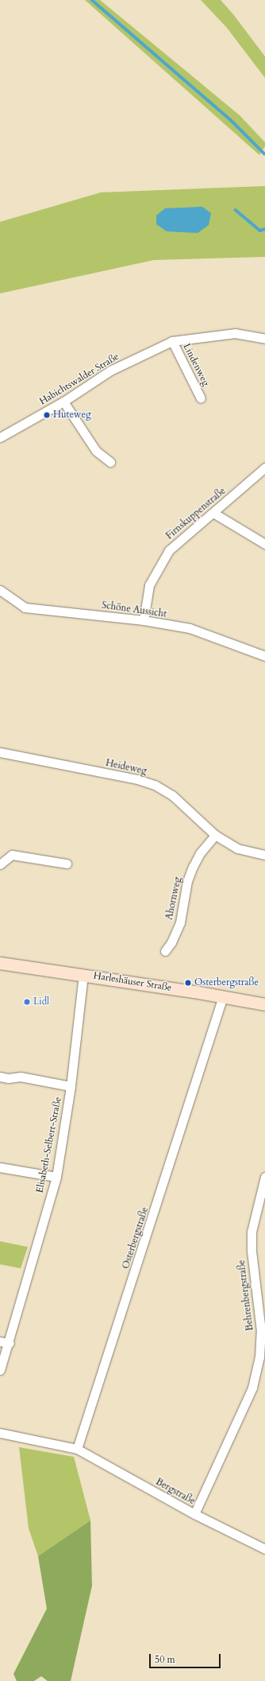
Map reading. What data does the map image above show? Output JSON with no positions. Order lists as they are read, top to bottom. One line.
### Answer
{"streets":{"main road":["Harleshäuser Straße"],"street":["Lindenweg","Habichtswalder Straße","Firnskuppenstraße","Schöne Aussicht","Heideweg","Ahornweg","Elisabeth-Selbert-Straße","Osterbergstraße","Behrenbergstraße","Bergstraße"]},"crossings":[["Lindenweg","Habichtswalder Straße"],["Firnskuppenstraße","Schöne Aussicht"],["Heideweg","Ahornweg"],["Harleshäuser Straße","Elisabeth-Selbert-Straße"],["Harleshäuser Straße","Osterbergstraße"],["Osterbergstraße","Bergstraße"],["Behrenbergstraße","Bergstraße"]],"places":["Huteweg","Osterbergstraße","Lidl"],"scale_bar":"50 m"}
